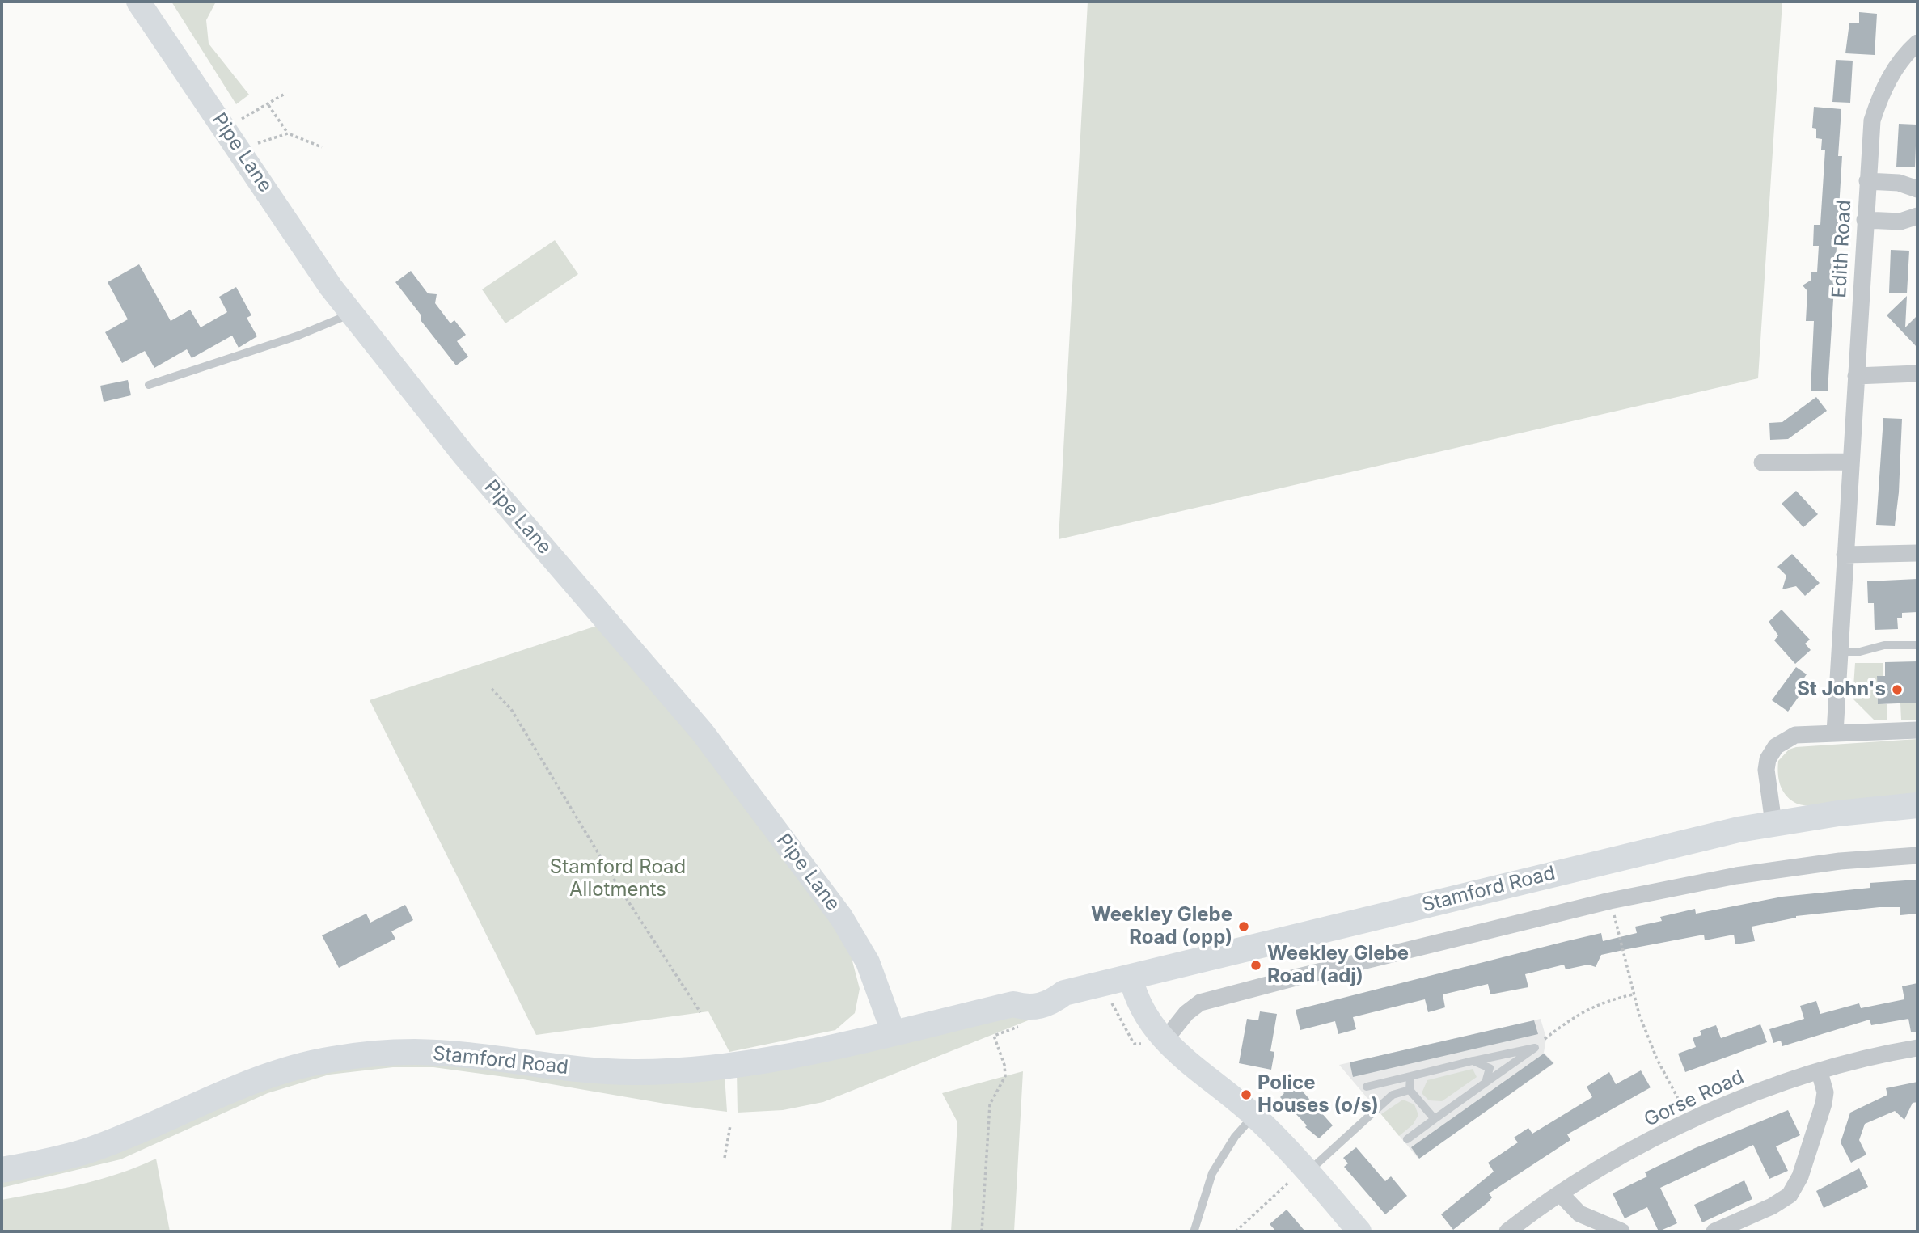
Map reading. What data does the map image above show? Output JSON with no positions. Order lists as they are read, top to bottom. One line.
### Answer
{"streets":{"main road":["Stamford Road"],"street":["Pipe Lane","Edith Road","Gorse Road"]},"crossings":[["Pipe Lane","Stamford Road"]],"parks":["Stamford Road Allotments"],"places":["St John's","Weekley Glebe Road (opp)","Weekley Glebe Road (adj)","Police Houses (o/s)"]}
